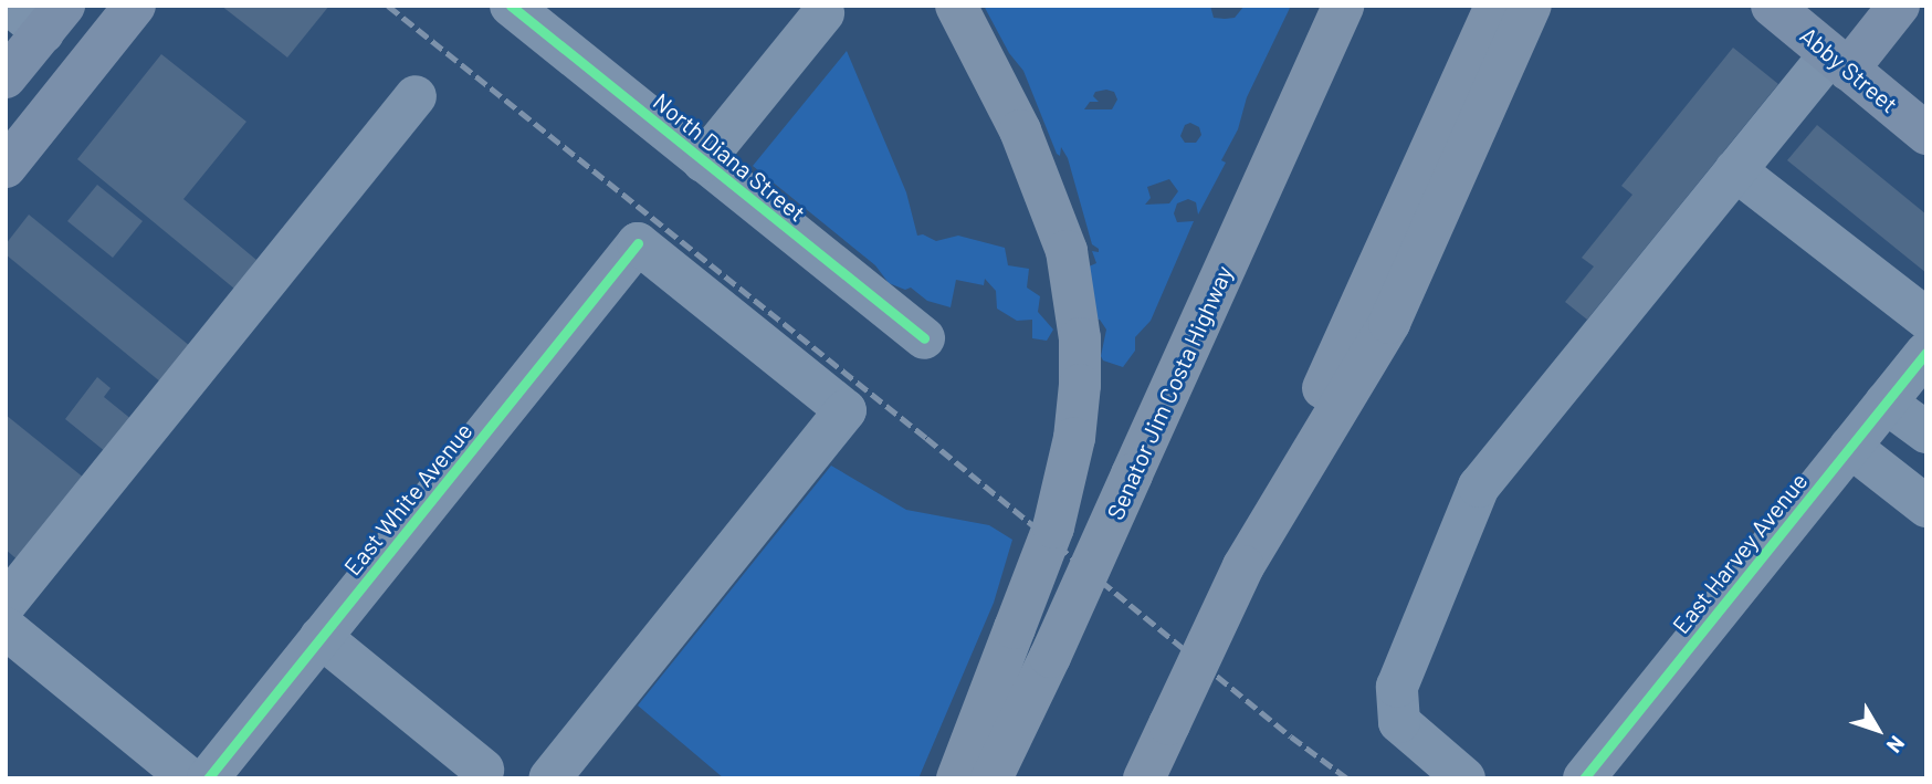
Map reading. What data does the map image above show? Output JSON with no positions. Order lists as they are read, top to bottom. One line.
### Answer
{"streets":{"highway":["Senator Jim Costa Highway"],"main road":["Abby Street"],"street":["North Diana Street","East White Avenue","East Harvey Avenue"]},"north":"bottom right"}
